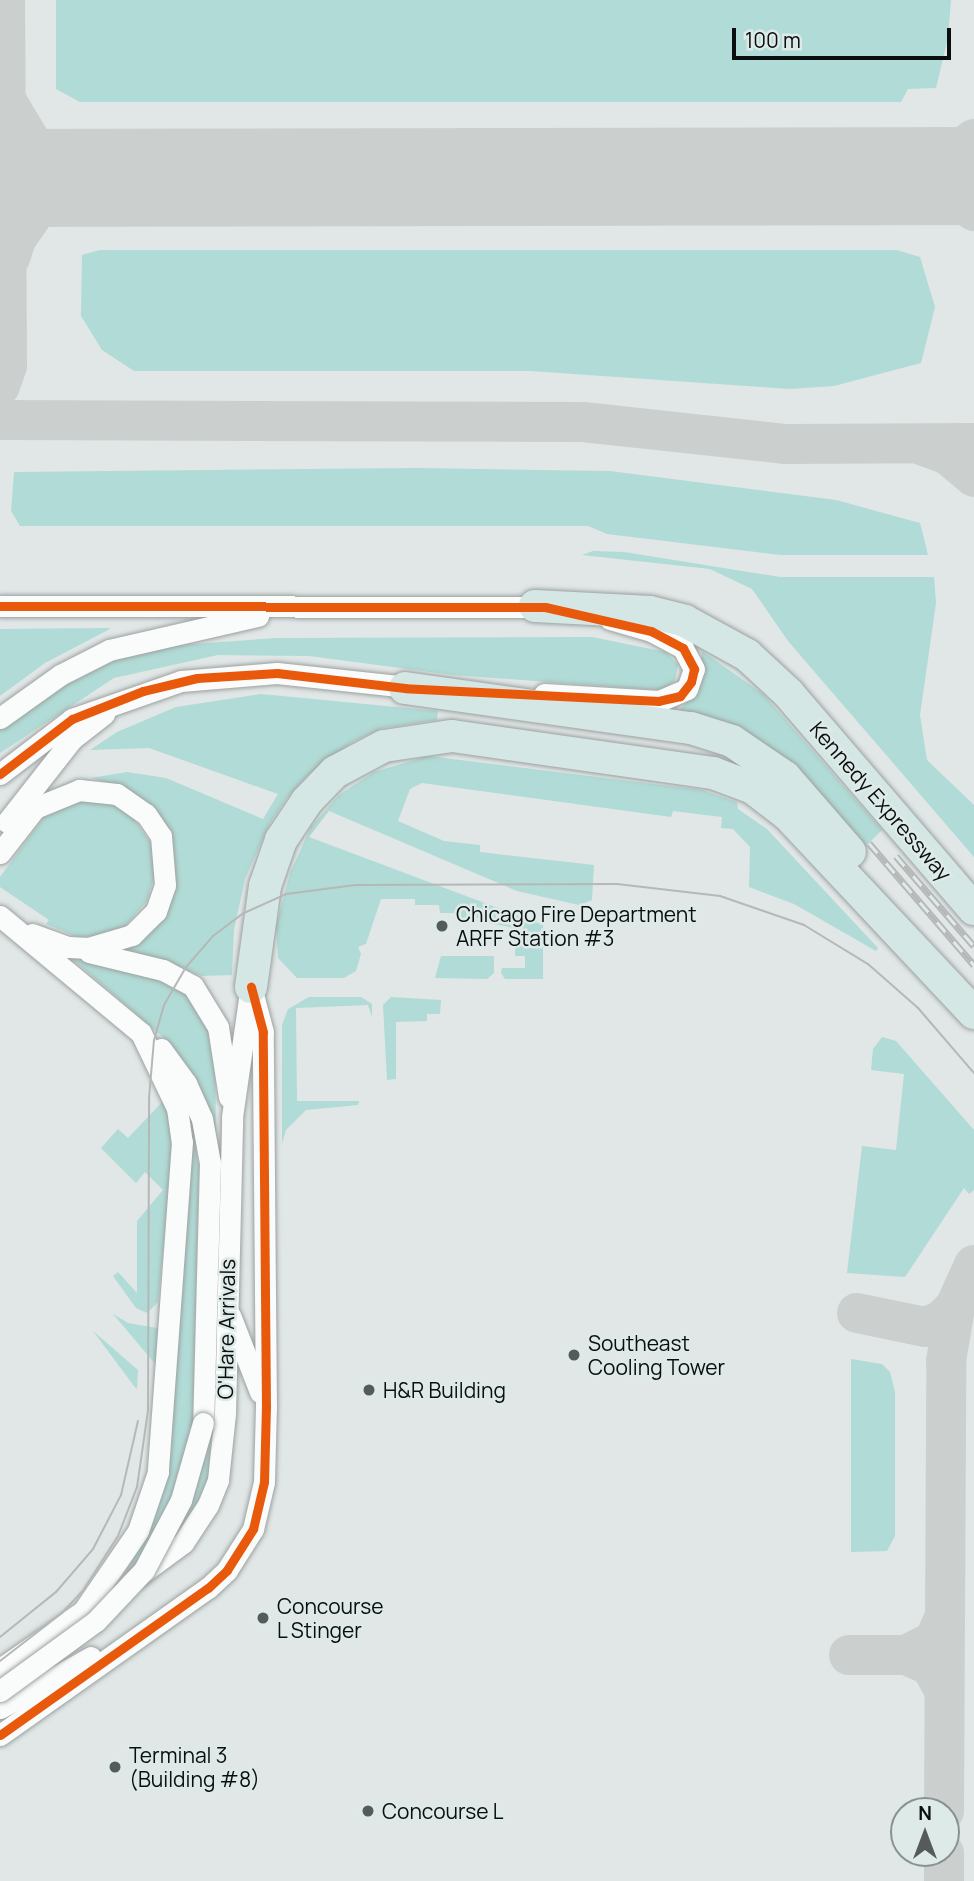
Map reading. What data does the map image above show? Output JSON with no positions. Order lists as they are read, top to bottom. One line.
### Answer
{"streets":{"highway":["Kennedy Expressway"],"street":["O'Hare Arrivals"]},"places":["Chicago Fire Department ARFF Station #3","Southeast Cooling Tower","H&R Building","Concourse L Stinger","Terminal 3 (Building #8)","Concourse L"],"scale_bar":"100 m","north":"top"}
